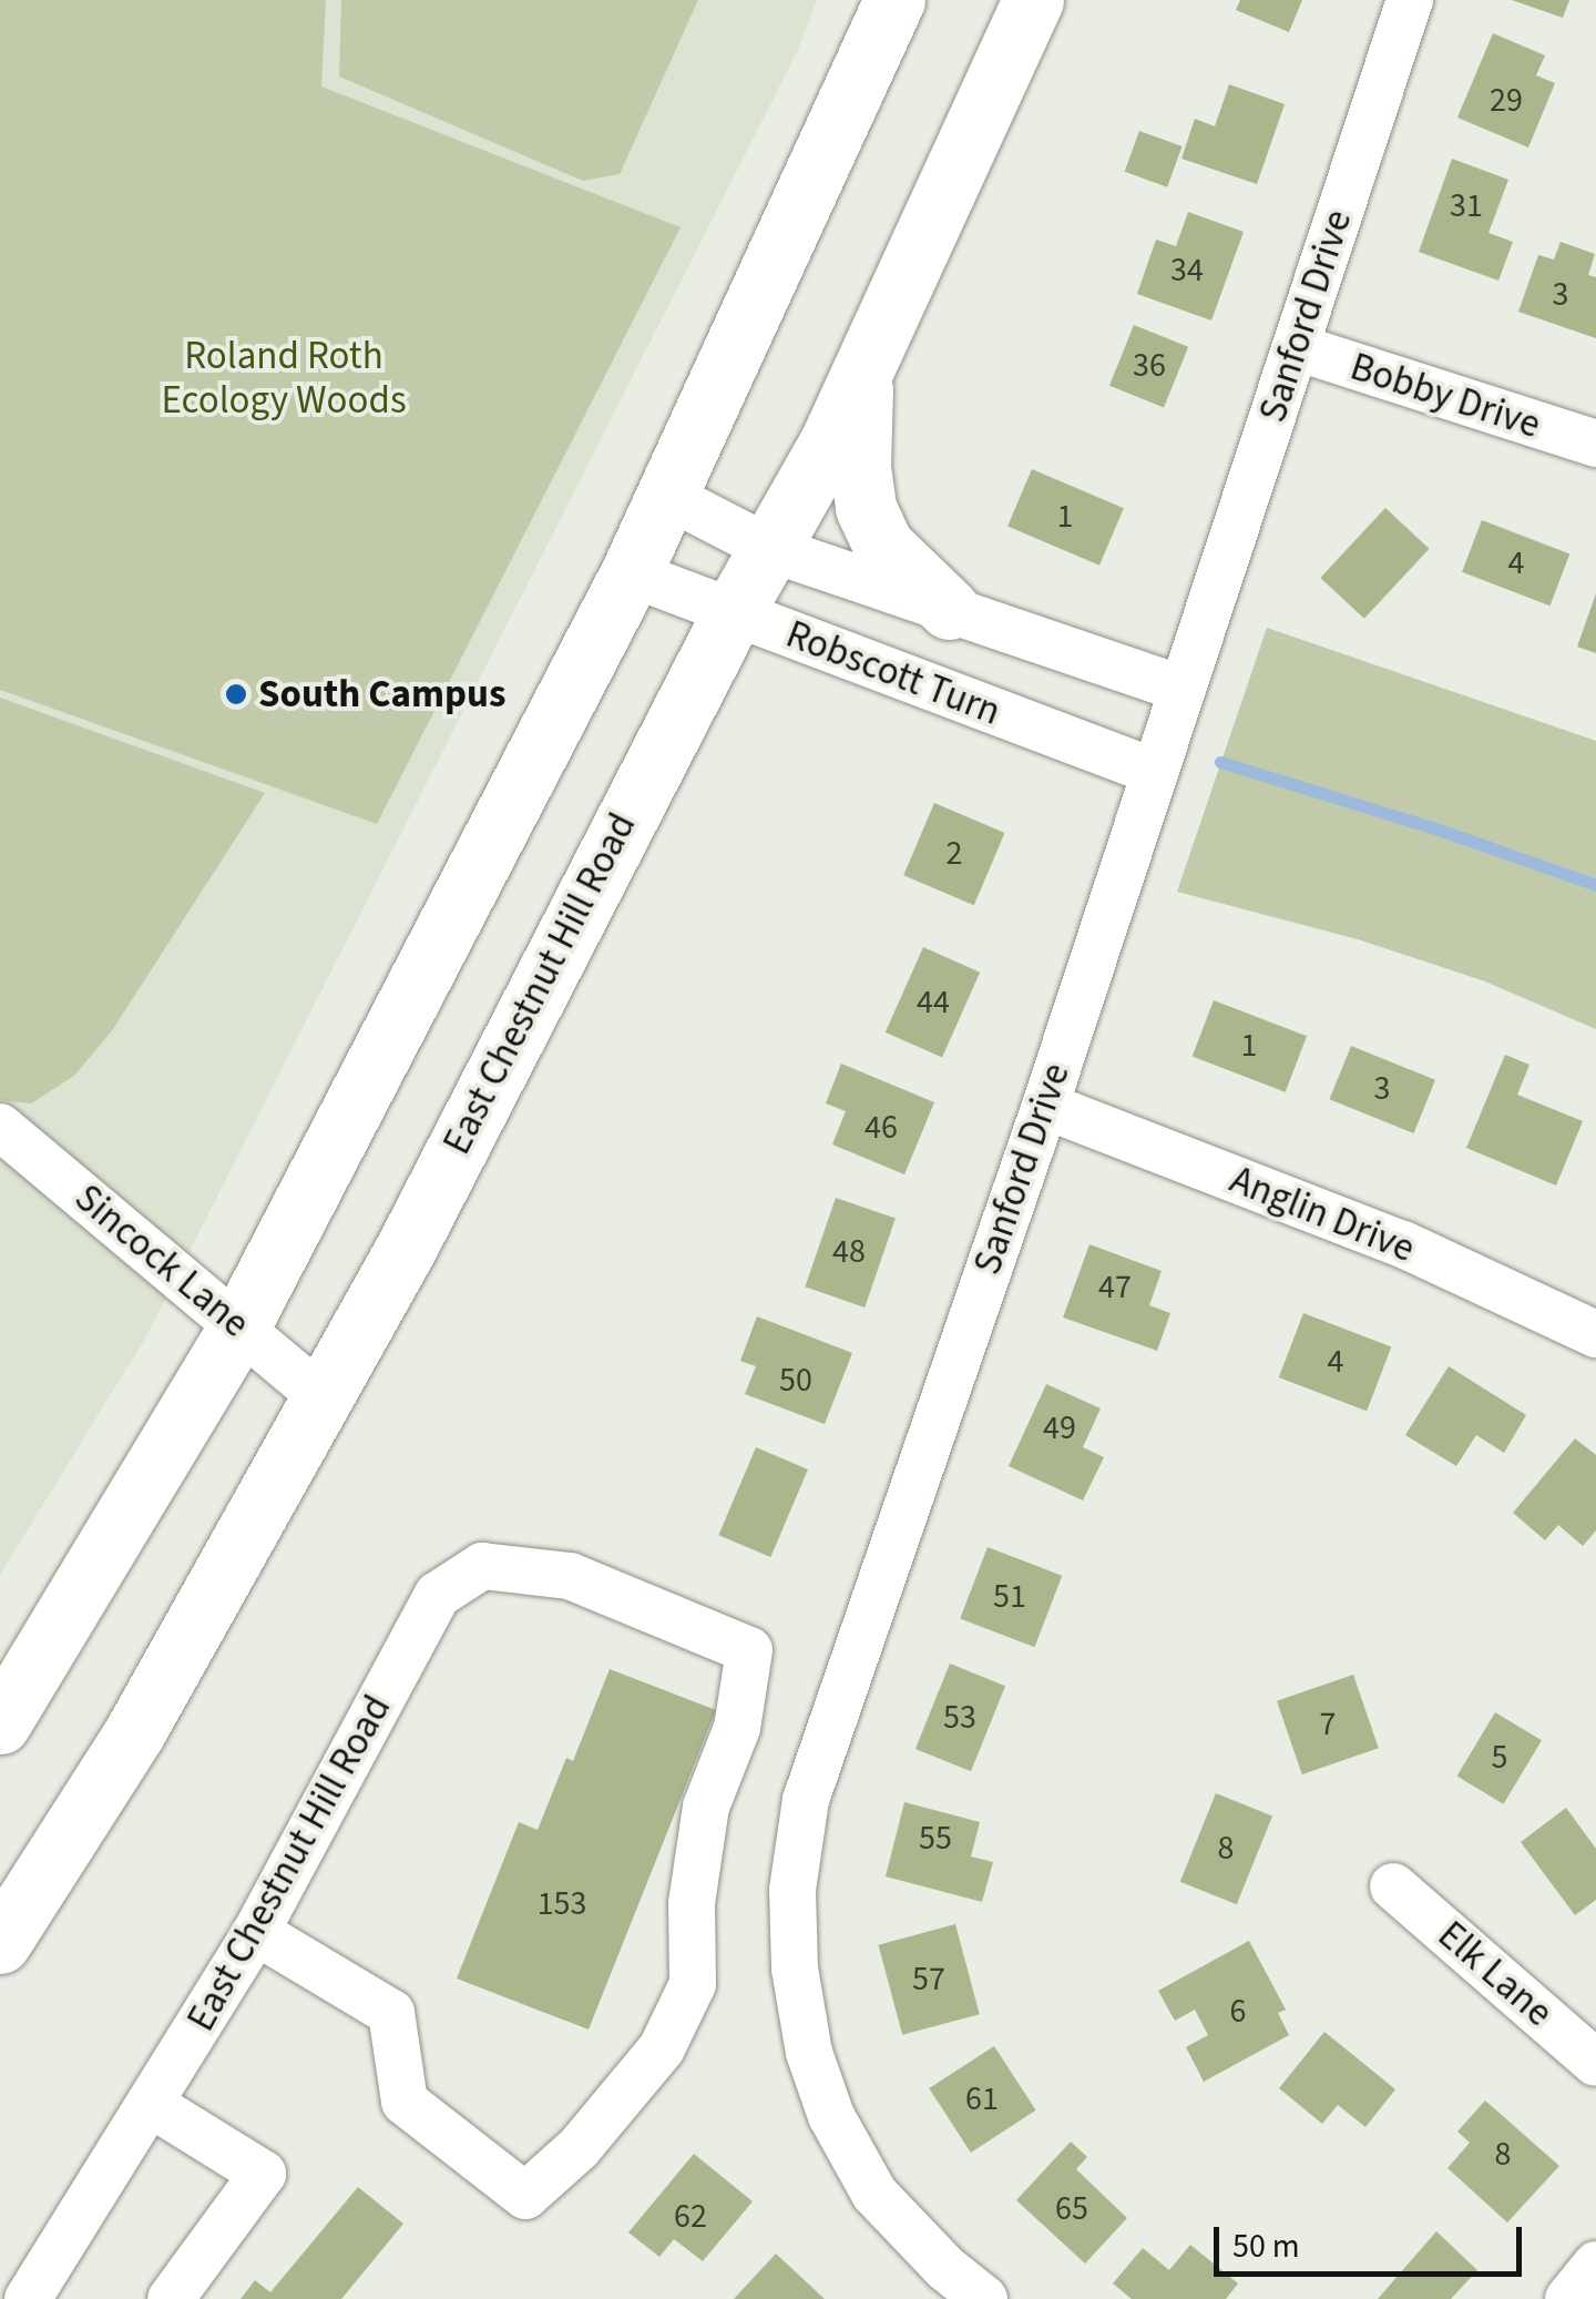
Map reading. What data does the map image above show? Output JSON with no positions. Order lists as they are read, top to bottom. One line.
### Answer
{"streets":{"main road":["East Chestnut Hill Road"],"street":["Sanford Drive","Bobby Drive","Robscott Turn","Anglin Drive","Sincock Lane","Elk Lane"]},"crossings":[["Sanford Drive","Bobby Drive"],["Sanford Drive","Robscott Turn"],["Sanford Drive","Anglin Drive"],["Robscott Turn","East Chestnut Hill Road"],["East Chestnut Hill Road","Sincock Lane"]],"parks":["Roland Roth Ecology Woods"],"places":["South Campus"],"house_numbers":["29","31","34","3","36","1","4","2","44","1","3","46","48","47","4","50","49","51","53","7","5","55","8","153","57","6","61","8","65","62"],"scale_bar":"50 m"}
